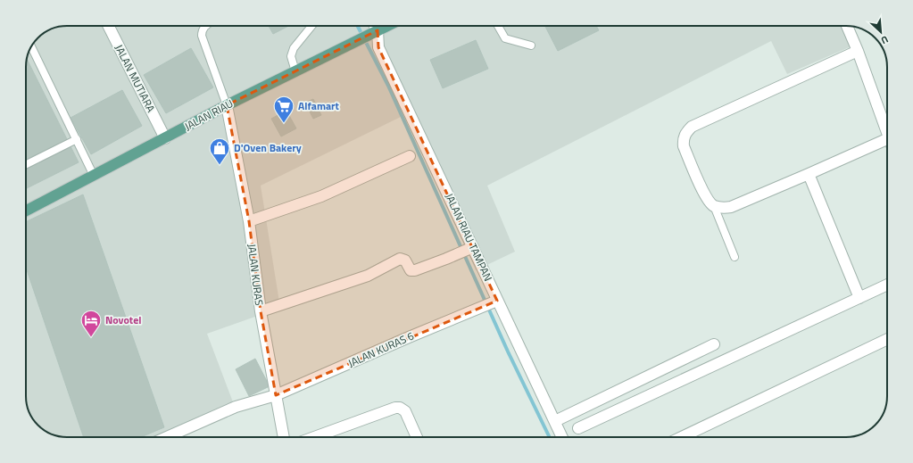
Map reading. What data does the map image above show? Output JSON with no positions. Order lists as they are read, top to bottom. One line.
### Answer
{"streets":{"main road":["JALAN RIAU"],"street":["JALAN MUTIARA","JALAN RIAU TAMPAN","JALAN KURAS","JALAN KURAS 6"]},"crossings":[["JALAN MUTIARA","JALAN RIAU"],["JALAN RIAU","JALAN RIAU TAMPAN"],["JALAN RIAU","JALAN KURAS"],["JALAN RIAU TAMPAN","JALAN KURAS 6"],["JALAN KURAS","JALAN KURAS 6"]],"places":{"supermarket":["Alfamart"],"shop":["D'Oven Bakery"],"hotel":["Novotel"]},"north":"bottom right"}
